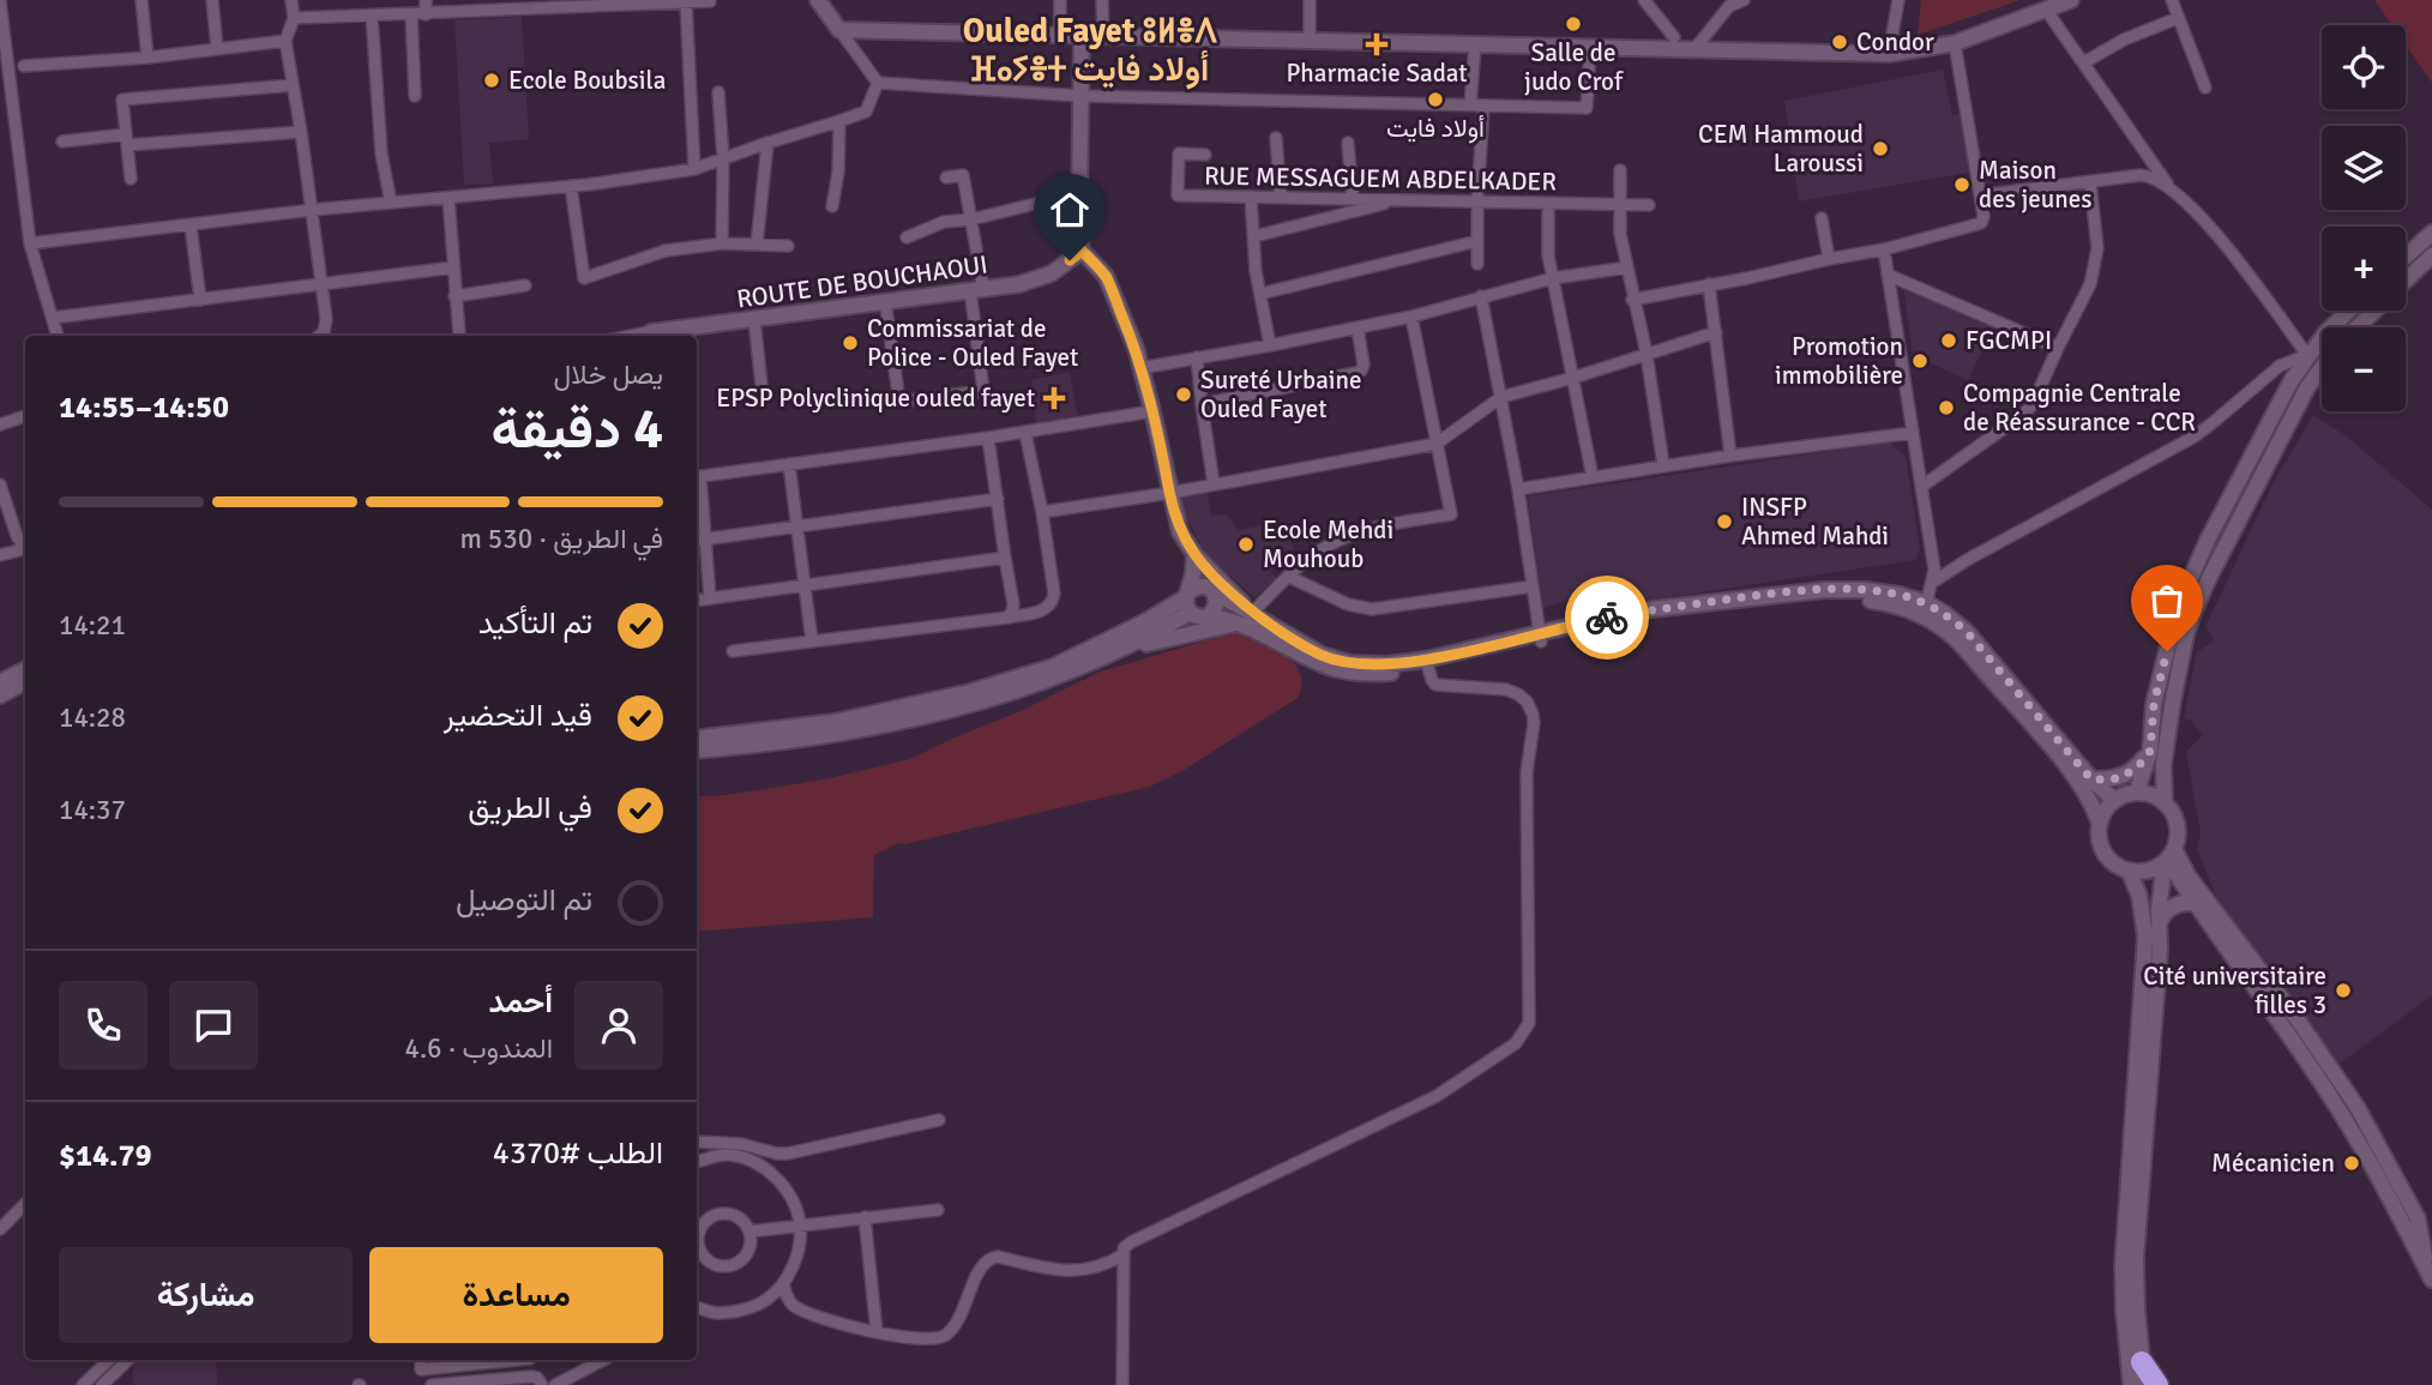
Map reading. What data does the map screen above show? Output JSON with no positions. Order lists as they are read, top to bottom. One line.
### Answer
{"streets":{"main road":["ROUTE DE BOUCHAOUI"],"street":["RUE MESSAGUEM ABDELKADER"]},"districts":["Ouled Fayet ⵓⵍⴻⴷ ⴼⴰⵢⴻⵜ أولاد فايت"],"places":{"other":["Salle de judo Crof","Condor","Ecole Boubsila","أولاد فايت","CEM Hammoud Laroussi","Maison des jeunes","FGCMPI","Commissariat de Police - Ouled Fayet","Promotion immobilière","Sureté Urbaine Ouled Fayet","Compagnie Centrale de Réassurance - CCR","INSFP Ahmed Mahdi","Ecole Mehdi Mouhoub","Cité universitaire filles 3","Mécanicien"],"health":["Pharmacie Sadat","EPSP Polyclinique ouled fayet"]},"page":{"map_buttons":["+","−"],"heading":["4 دقيقة","يصل خلال","14:50–14:55"],"panel":["أحمد","المندوب · 4.6","الطلب #4370","$14.79"],"bar":"في الطريق · 530 m","list":[["تم التأكيد","14:21"],["قيد التحضير","14:28"],["في الطريق","14:37"],"تم التوصيل"],"buttons":["مساعدة","مشاركة"]}}
